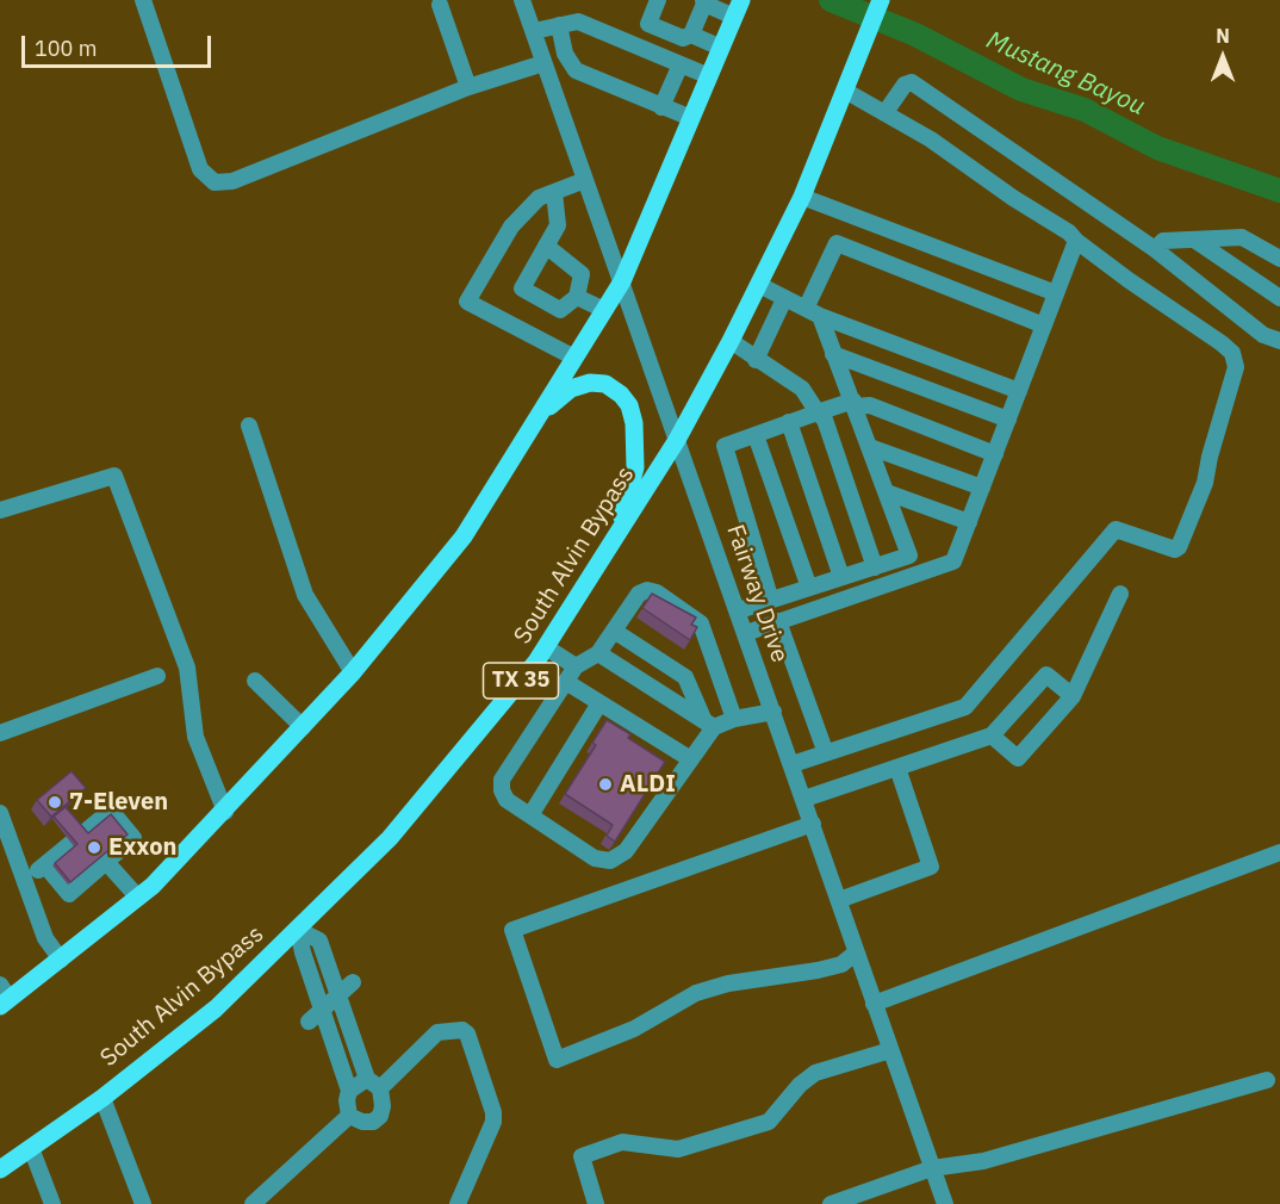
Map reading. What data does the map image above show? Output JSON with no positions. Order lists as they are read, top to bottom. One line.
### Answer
{"streets":{"main road":["South Alvin Bypass","TX 35"],"street":["Fairway Drive"]},"crossings":[["South Alvin Bypass","Fairway Drive"]],"water":["Mustang Bayou"],"places":["ALDI","7-Eleven","Exxon"],"scale_bar":"100 m","north":"top"}
